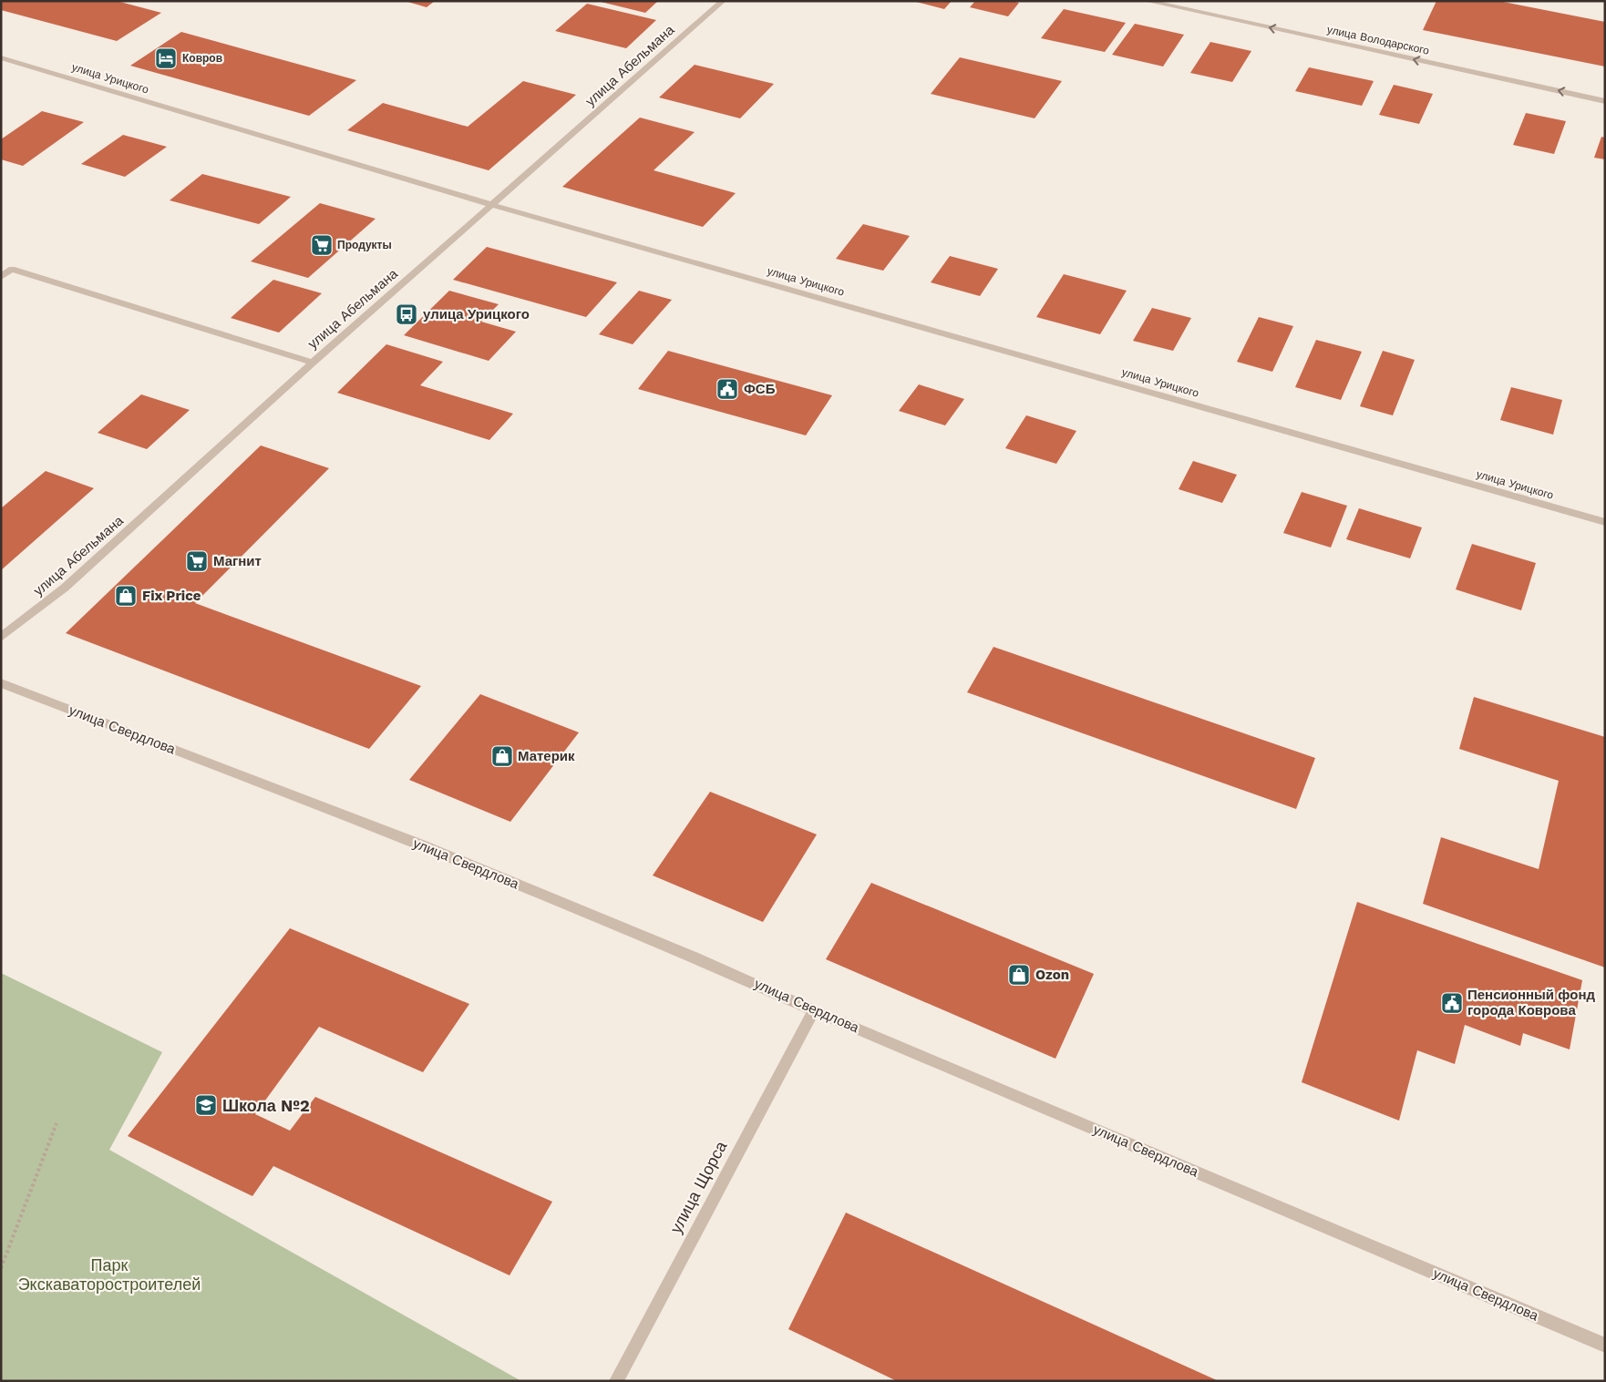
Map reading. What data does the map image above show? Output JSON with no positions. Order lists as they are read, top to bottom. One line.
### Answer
{"streets":{"street":["улица Володарского","улица Абельмана","улица Урицкого","улица Свердлова","улица Щорса"]},"crossings":[["улица Абельмана","улица Урицкого"],["улица Свердлова","улица Щорса"]],"one_way":["улица Володарского"],"parks":["Парк Экскаваторостроителей"],"places":{"hotel":["Ковров"],"supermarket":["Продукты","Магнит"],"bus stop":["улица Урицкого"],"public building":["ФСБ","Пенсионный фонд города Коврова"],"shop":["Fix Price","Материк","Ozon"],"school or university":["Школа №2"]}}
